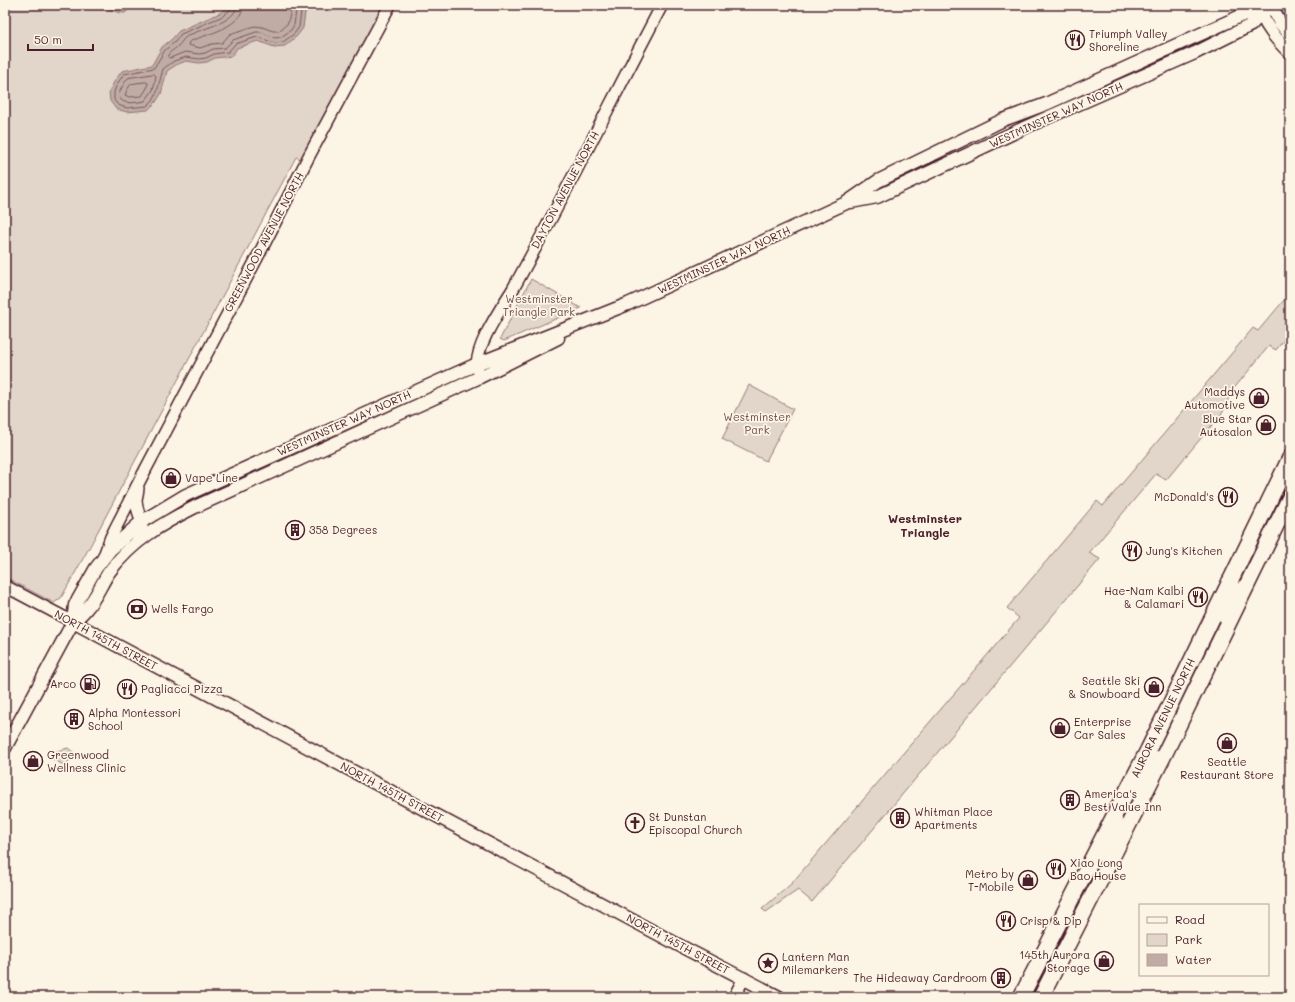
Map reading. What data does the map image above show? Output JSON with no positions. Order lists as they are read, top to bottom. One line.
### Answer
{"streets":{"highway":["AURORA AVENUE NORTH"],"main road":["WESTMINSTER WAY NORTH","GREENWOOD AVENUE NORTH","NORTH 145TH STREET"],"street":["DAYTON AVENUE NORTH"]},"crossings":[["WESTMINSTER WAY NORTH","DAYTON AVENUE NORTH"],["WESTMINSTER WAY NORTH","GREENWOOD AVENUE NORTH"],["GREENWOOD AVENUE NORTH","NORTH 145TH STREET"]],"districts":["Westminster Triangle"],"parks":["Westminster Triangle Park","Westminster Park"],"places":{"restaurant":["Triumph Valley Shoreline","McDonald's","Jung's Kitchen","Hae-Nam Kalbi & Calamari","Pagliacci Pizza","Xiao Long Bao House","Crisp & Dip"],"shop":["Maddys Automotive","Blue Star Autosalon","Vape Line","Seattle Ski & Snowboard","Enterprise Car Sales","Seattle Restaurant Store","Greenwood Wellness Clinic","Metro by T-Mobile","145th Aurora Storage"],"building":["358 Degrees","Alpha Montessori School","America's Best Value Inn","Whitman Place Apartments","The Hideaway Cardroom"],"bank":["Wells Fargo"],"fuel station":["Arco"],"church":["St Dunstan Episcopal Church"],"place":["Lantern Man Milemarkers"]},"legend":["Road","Park","Water"],"scale_bar":"50 m"}
